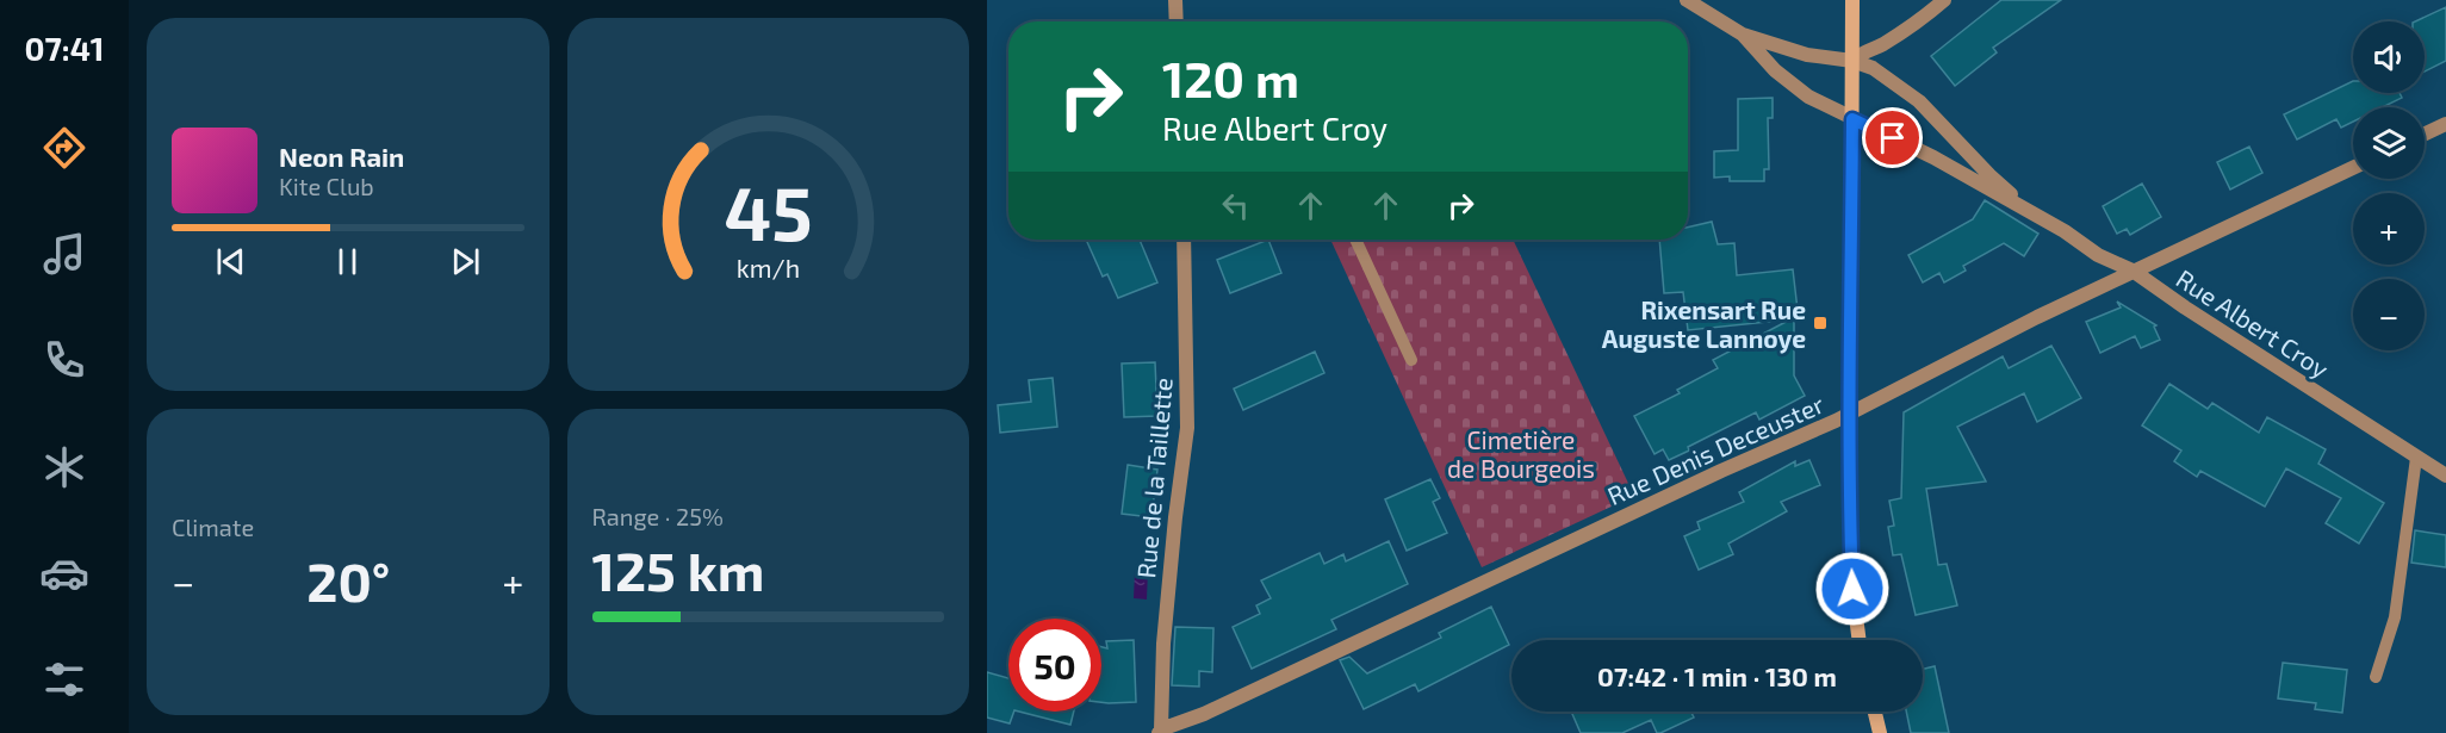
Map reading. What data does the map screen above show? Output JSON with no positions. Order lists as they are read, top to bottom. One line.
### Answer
{"streets":{"street":["Rue Albert Croy","Rue Denis Deceuster","Rue de la Taillette"]},"crossings":[["Rue Albert Croy","Rue Denis Deceuster"],["Rue Denis Deceuster","Rue de la Taillette"]],"parks":["Cimetière de Bourgeois"],"places":{"transit":["Rixensart Rue Auguste Lannoye"]},"page":{"tabs":"07:41","map_buttons":["+","−"],"turn":["120 m","Rue Albert Croy"],"song":["Neon Rain","Kite Club"],"tile":["Climate",["Range · 25%","125 km"]],"heat":["−","20°","+"],"limit":"50","trip":"07:42 · 1 min · 130 m","gauge":["45","km/h"]}}
